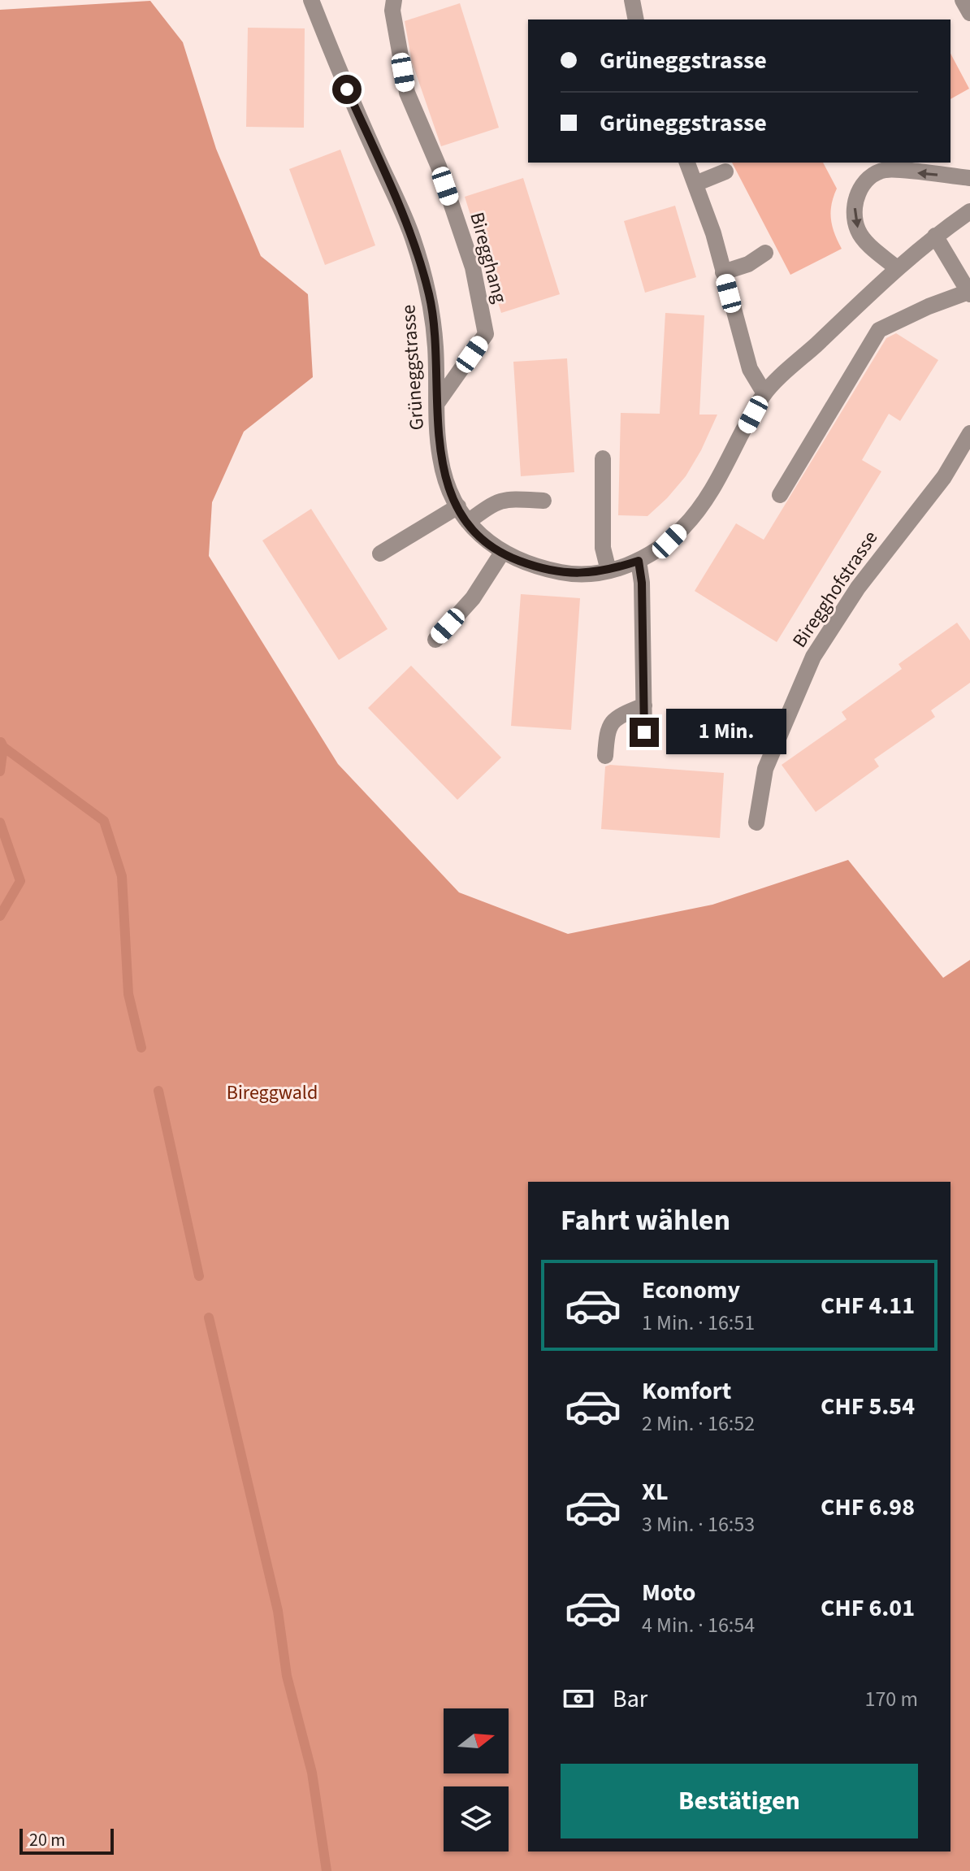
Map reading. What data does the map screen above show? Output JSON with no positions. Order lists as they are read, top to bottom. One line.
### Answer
{"streets":{"street":["Biregghang","Grüneggstrasse","Biregghofstrasse"]},"crossings":[["Biregghang","Grüneggstrasse"]],"parks":["Bireggwald"],"scale_bar":"20 m","north":"right","page":{"banner":["Grüneggstrasse","Grüneggstrasse"],"bubble":"1 Min.","heading":"Fahrt wählen","list":[{"name":"Economy","note":"1 Min. · 16:51","value":"CHF 4.11"},{"name":"Komfort","note":"2 Min. · 16:52","value":"CHF 5.54"},{"name":"XL","note":"3 Min. · 16:53","value":"CHF 6.98"},{"name":"Moto","note":"4 Min. · 16:54","value":"CHF 6.01"}],"pay":["Bar","170 m"],"buttons":"Bestätigen","scale":"20 m"}}
